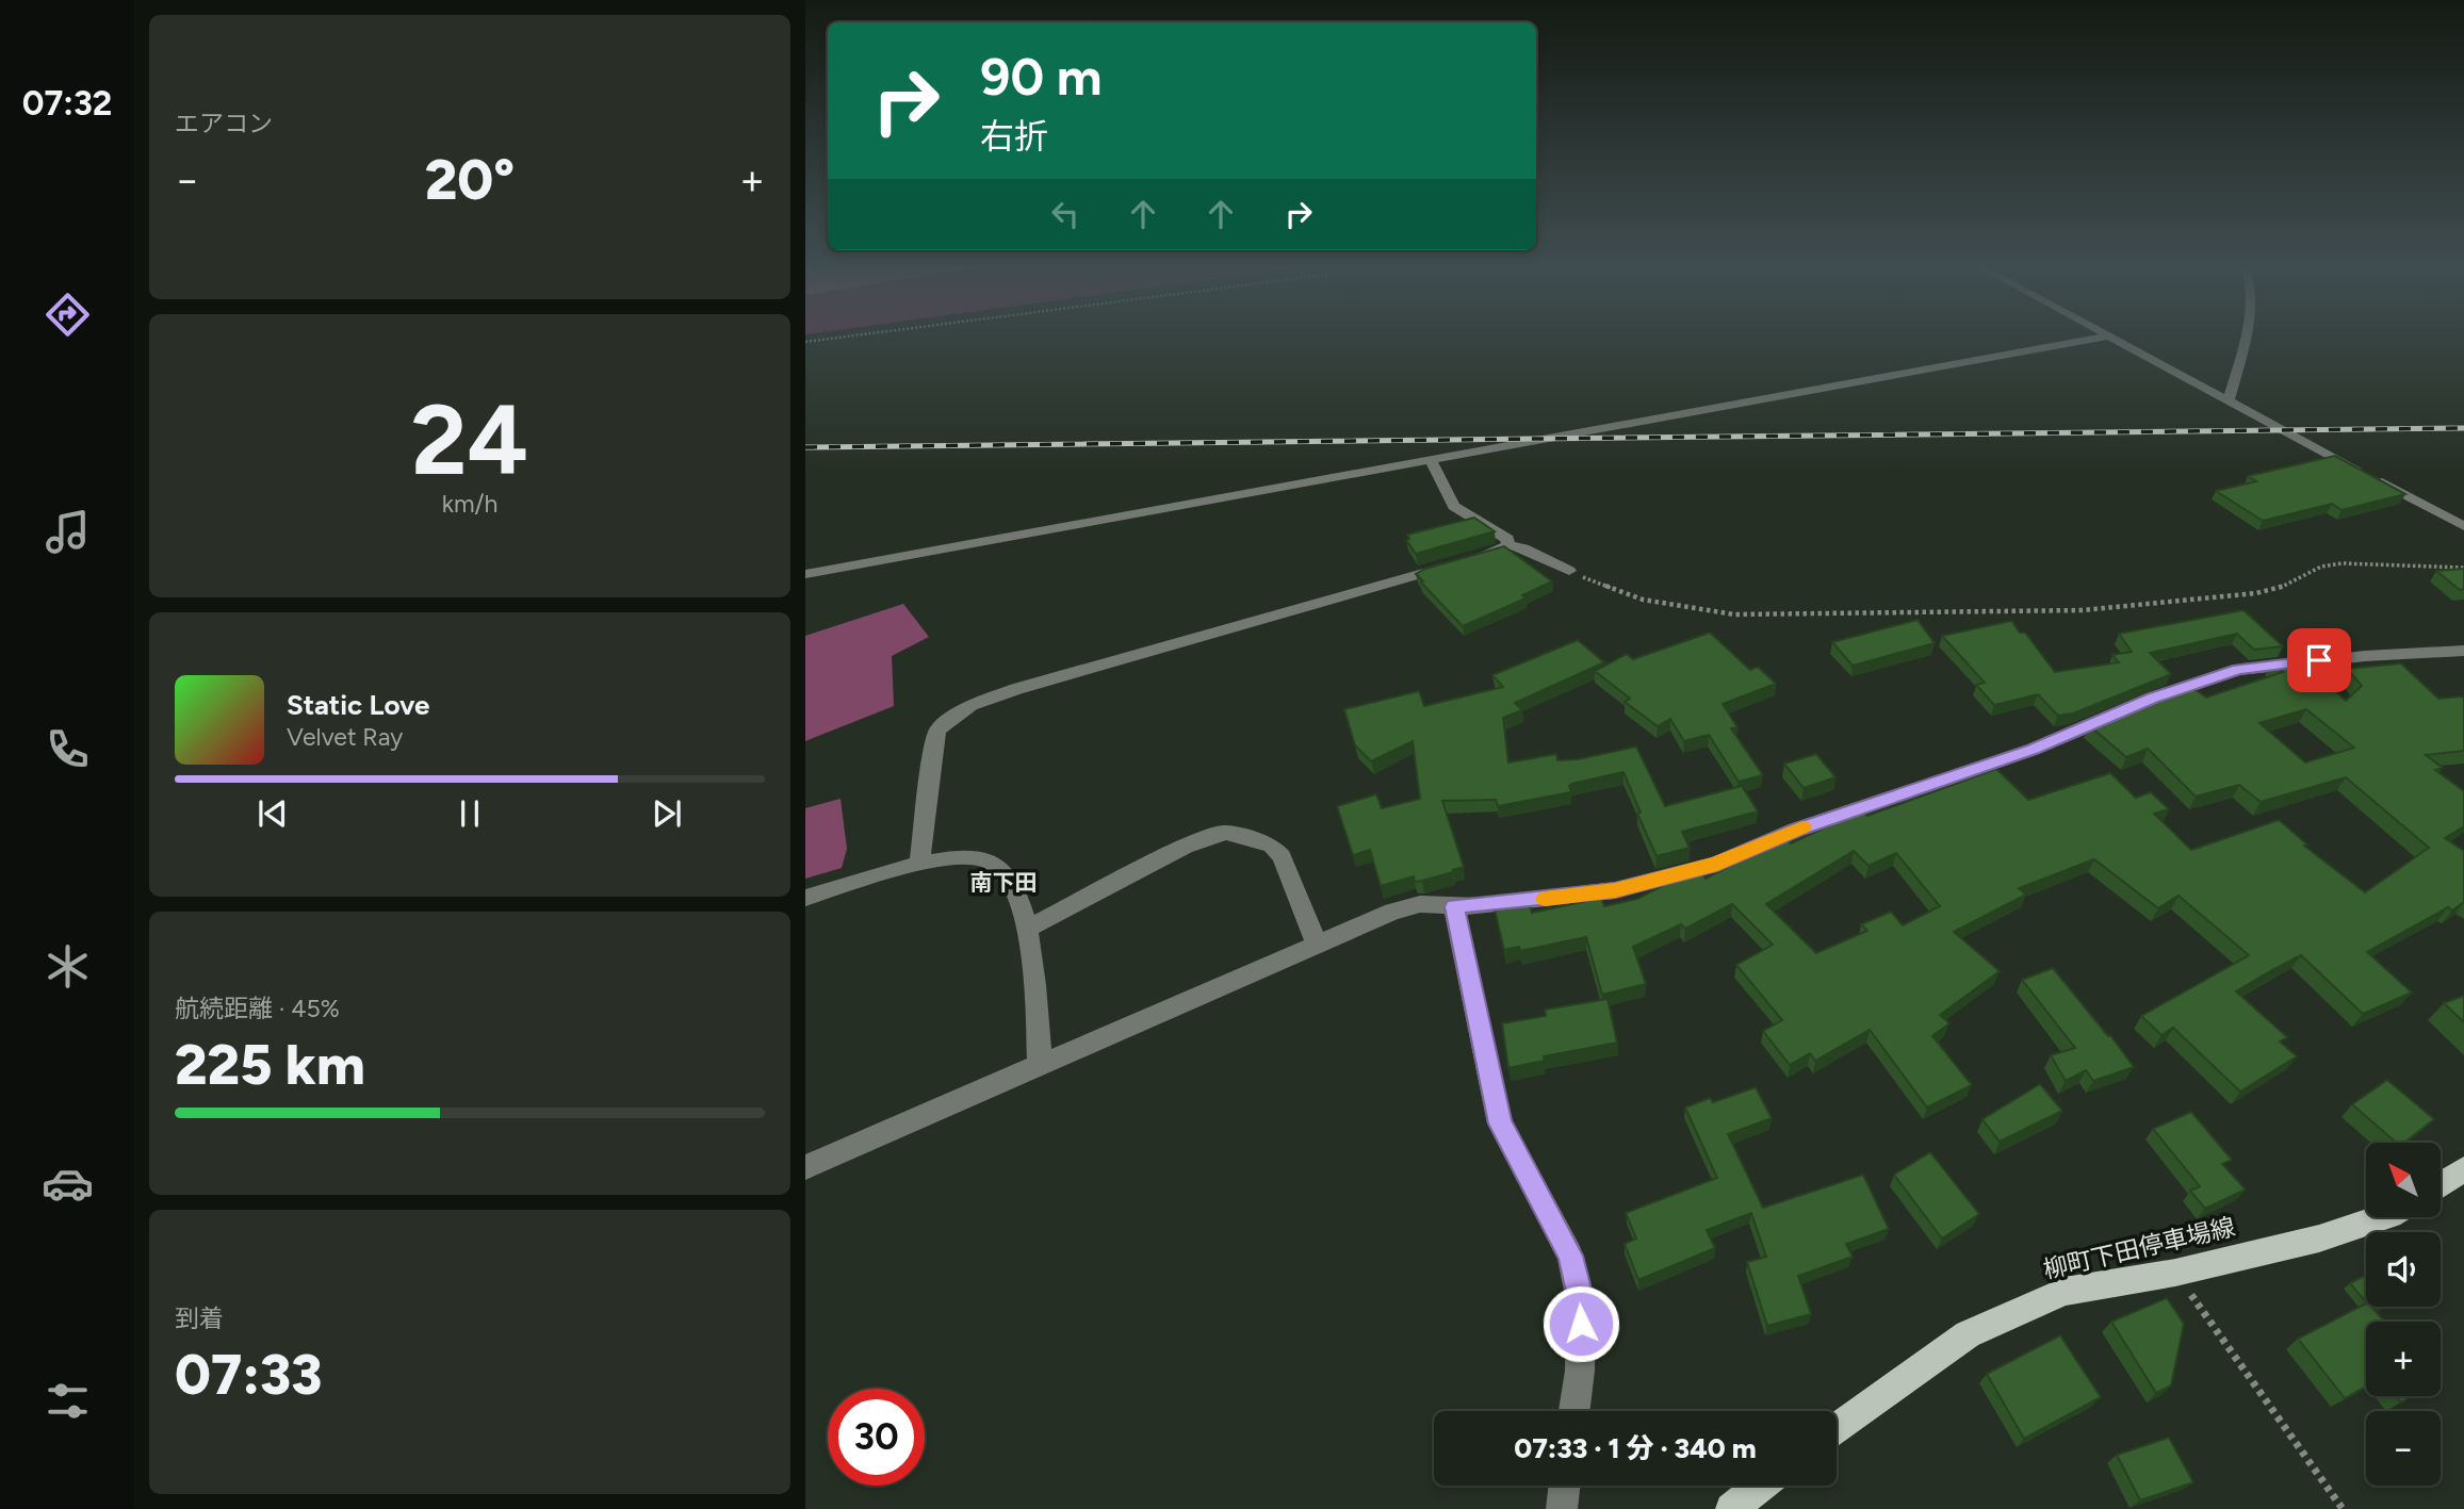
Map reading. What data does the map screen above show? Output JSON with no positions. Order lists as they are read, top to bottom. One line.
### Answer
{"streets":{"main road":["柳町下田停車場線"]},"districts":["南下田"],"north":"top left","page":{"tabs":"07:32","tile":["エアコン",["24","km/h"],["航続距離 · 45%","225 km"],["到着","07:33"]],"turn":["90 m","右折"],"heat":["−","20°","+"],"song":["Static Love","Velvet Ray"],"map_buttons":["+","−"],"limit":"30","trip":"07:33 · 1 分 · 340 m"}}
